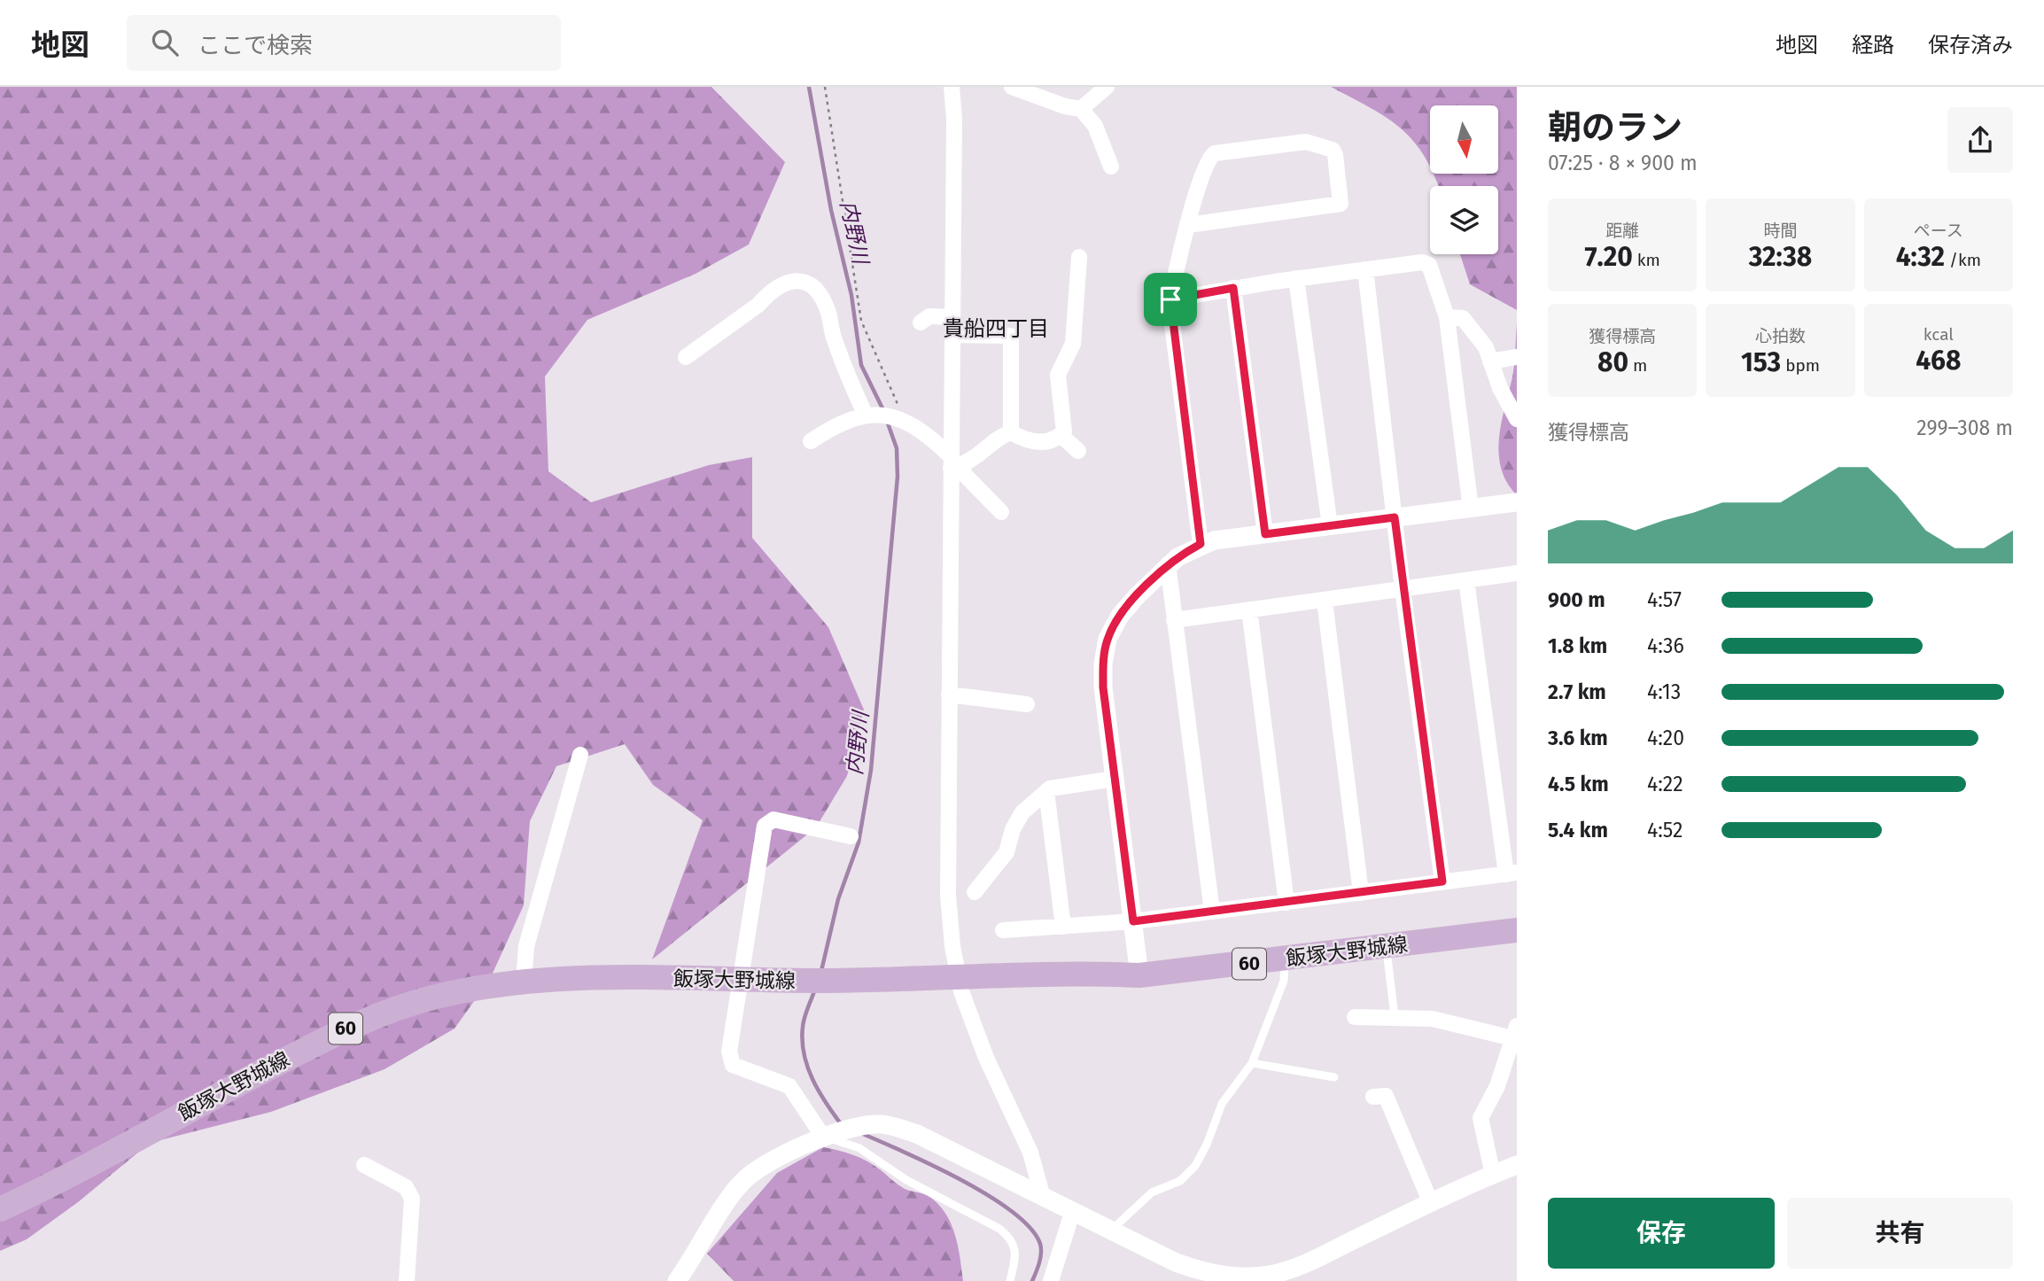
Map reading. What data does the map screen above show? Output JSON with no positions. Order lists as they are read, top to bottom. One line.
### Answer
{"streets":{"main road":["飯塚大野城線","60"]},"districts":["貴船四丁目"],"water":["内野川"],"north":"bottom","page":{"header":"地図","search":"ここで検索","nav":["地図","経路","保存済み"],"heading":["朝のラン","07:25 · 8 × 900 m"],"stats":[["距離","7.20 km"],["時間","32:38"],["ペース","4:32 /km"],["獲得標高","80 m"],["心拍数","153 bpm"],["kcal","468"]],"chart":["獲得標高","299–308 m"],"list":[{"name":"900 m","note":"4:57"},{"name":"1.8 km","note":"4:36"},{"name":"2.7 km","note":"4:13"},{"name":"3.6 km","note":"4:20"},{"name":"4.5 km","note":"4:22"},{"name":"5.4 km","note":"4:52"}],"buttons":["保存","共有"]}}
